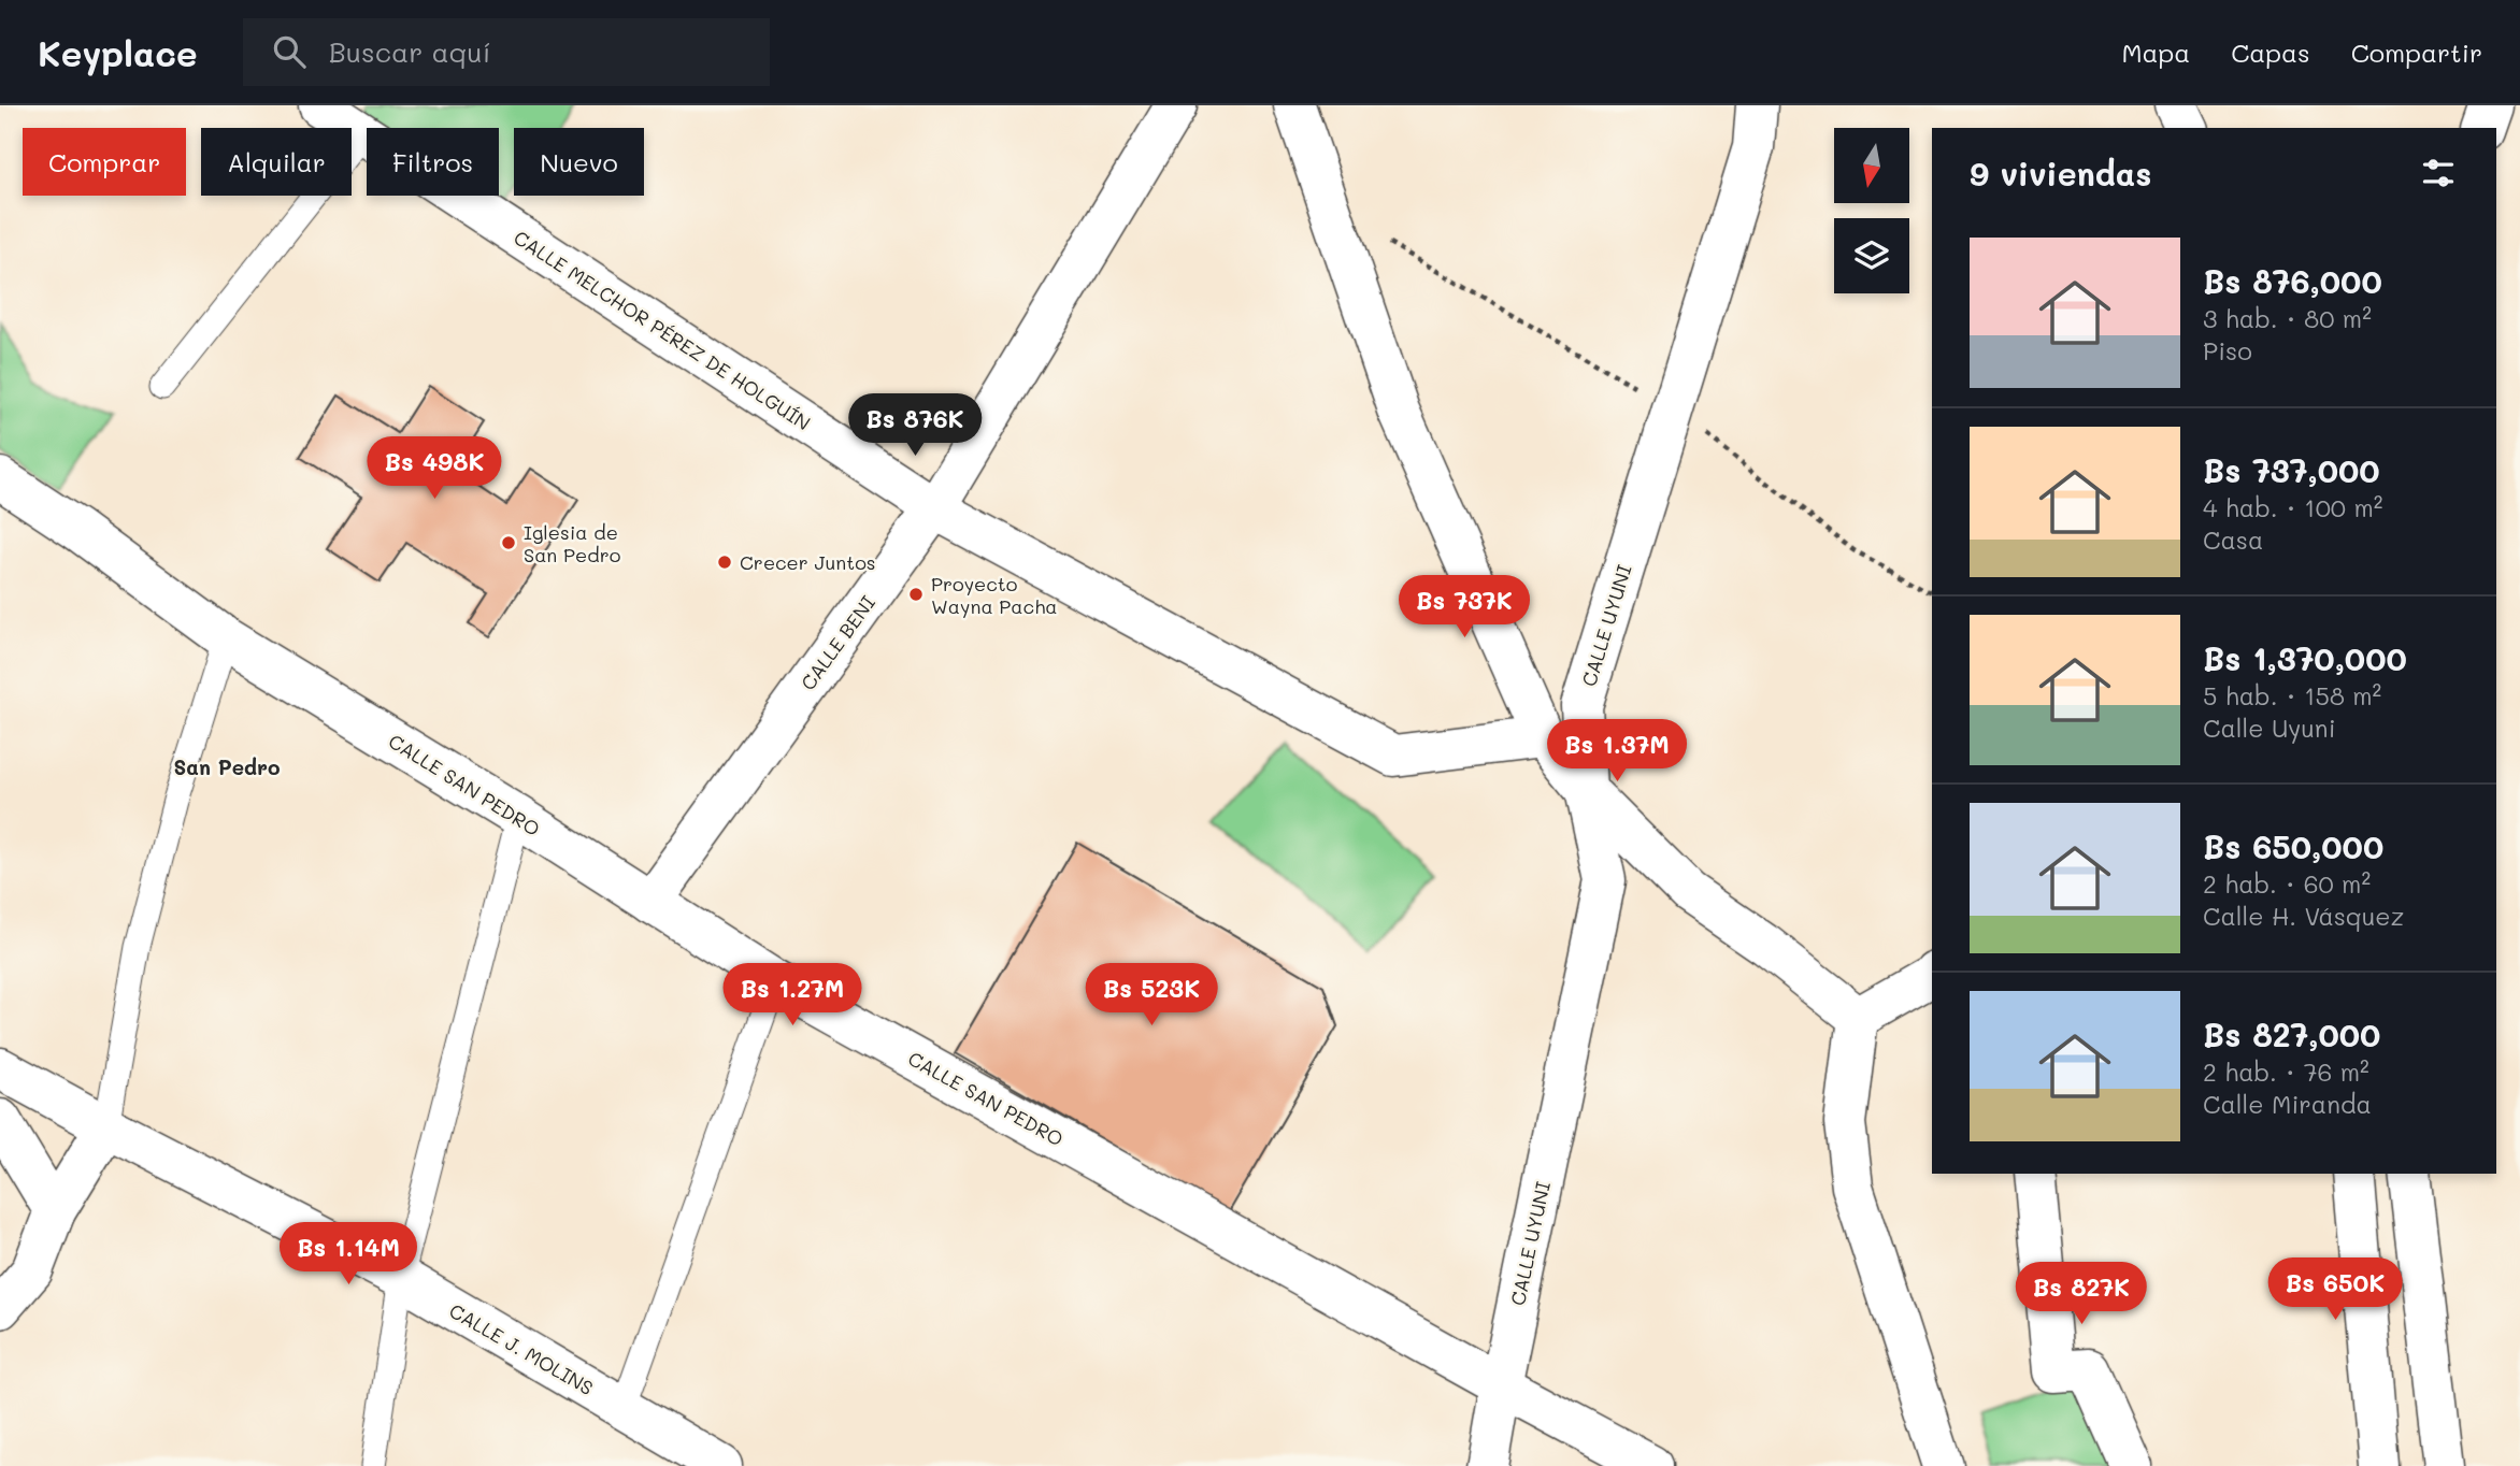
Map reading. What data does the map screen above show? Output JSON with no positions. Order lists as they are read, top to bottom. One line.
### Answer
{"streets":{"street":["CALLE MELCHOR PÉREZ DE HOLGUÍN","CALLE UYUNI","CALLE BENI","CALLE SAN PEDRO","CALLE J. MOLINS"]},"crossings":[["CALLE MELCHOR PÉREZ DE HOLGUÍN","CALLE BENI"],["CALLE UYUNI","CALLE SAN PEDRO"],["CALLE BENI","CALLE SAN PEDRO"]],"districts":["San Pedro"],"places":["Iglesia de San Pedro","Crecer Juntos","Proyecto Wayna Pacha"],"north":"bottom","page":{"header":"Keyplace","search":"Buscar aquí","nav":["Mapa","Capas","Compartir"],"chip":["Comprar","Alquilar","Filtros","Nuevo"],"heading":"9 viviendas","list":[{"name":"Bs 876,000","note":"3 hab. · 80 m² · Piso"},{"name":"Bs 737,000","note":"4 hab. · 100 m² · Casa"},{"name":"Bs 1,370,000","note":"5 hab. · 158 m² · Calle Uyuni"},{"name":"Bs 650,000","note":"2 hab. · 60 m² · Calle H. Vásquez"},{"name":"Bs 827,000","note":"2 hab. · 76 m² · Calle Miranda"}],"price":["Bs 876K","Bs 498K","Bs 737K","Bs 1.37M","Bs 1.27M","Bs 523K","Bs 1.14M","Bs 650K","Bs 827K"]}}
